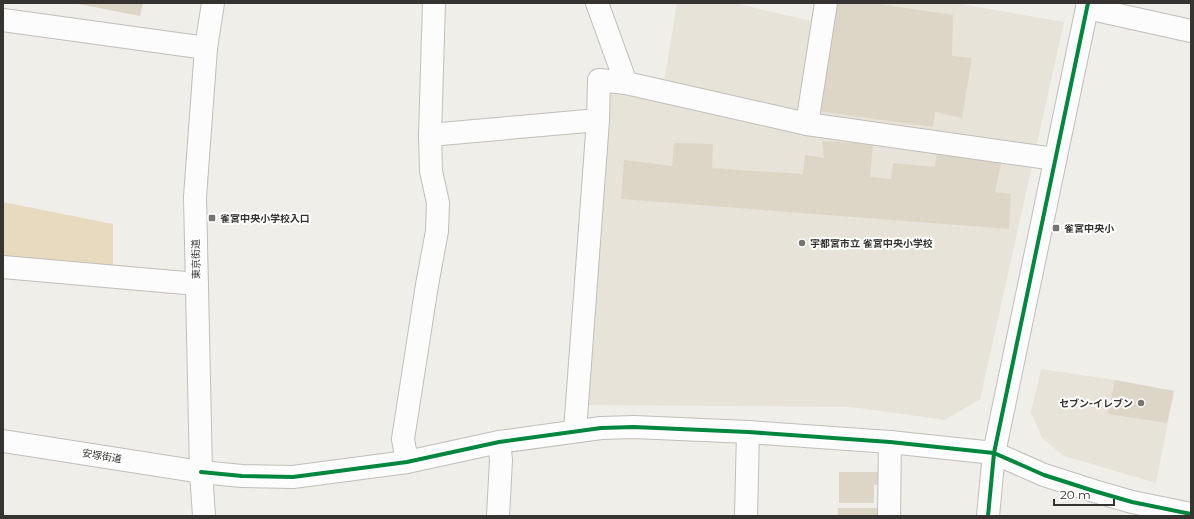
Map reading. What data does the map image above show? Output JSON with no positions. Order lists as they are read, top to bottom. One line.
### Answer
{"streets":{"main road":["東京街道","安塚街道"]},"crossings":[["東京街道","安塚街道"]],"places":{"transit":["雀宮中央小学校入口","雀宮中央小"],"other":["宇都宮市立 雀宮中央小学校","セブン-イレブン"]},"scale_bar":"20 m"}
